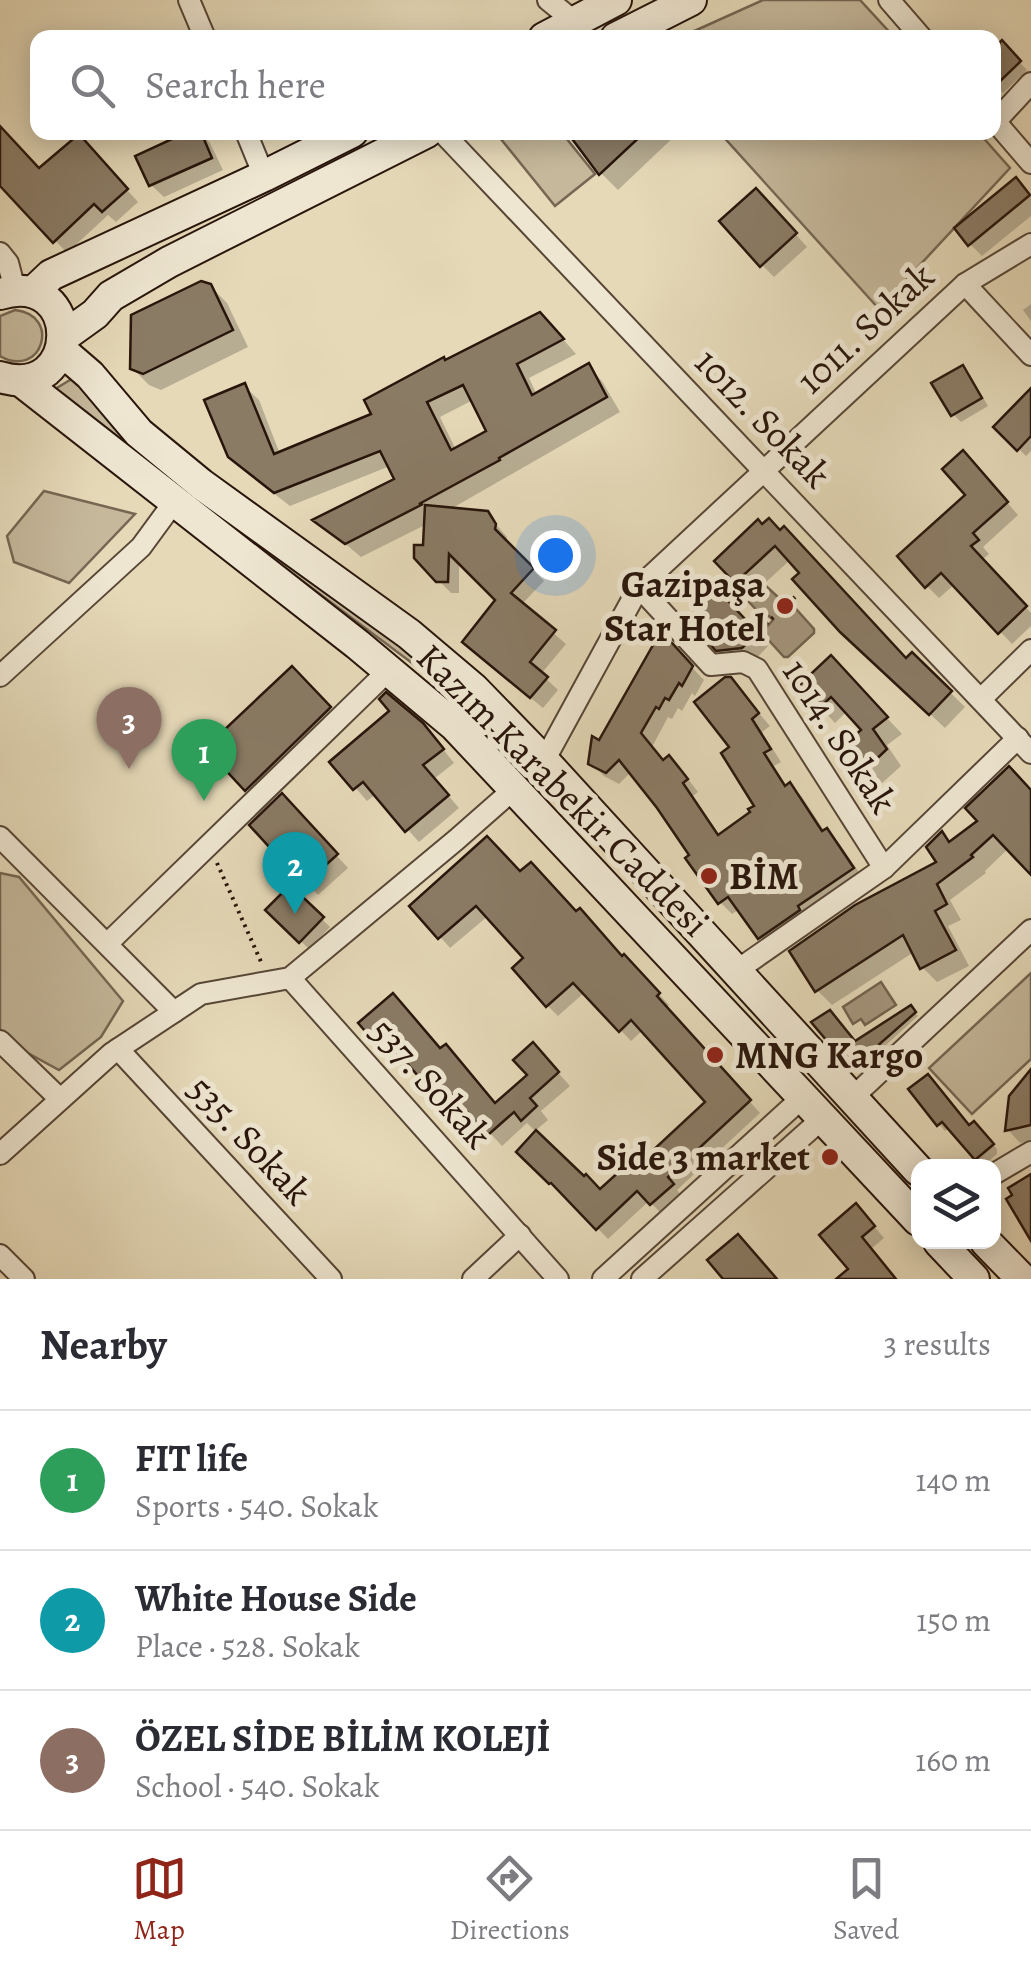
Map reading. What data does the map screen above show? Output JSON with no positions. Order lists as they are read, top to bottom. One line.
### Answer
{"streets":{"main road":["Kazım Karabekir Caddesi"],"street":["1011. Sokak","1012. Sokak","1014. Sokak","537. Sokak","535. Sokak"]},"crossings":[["1011. Sokak","1012. Sokak"],["1011. Sokak","1014. Sokak"],["1011. Sokak","Kazım Karabekir Caddesi"]],"places":["Gazipaşa Star Hotel","BİM","MNG Kargo","Side 3 market"],"page":{"search":"Search here","pins":["3","1","2"],"heading":["Nearby","3 results"],"list":[{"mark":"1","name":"FIT life","note":"Sports · 540. Sokak","value":"140 m"},{"mark":"2","name":"White House Side","note":"Place · 528. Sokak","value":"150 m"},{"mark":"3","name":"ÖZEL SİDE BİLİM KOLEJİ","note":"School · 540. Sokak","value":"160 m"}],"nav":["Map","Directions","Saved"]}}
